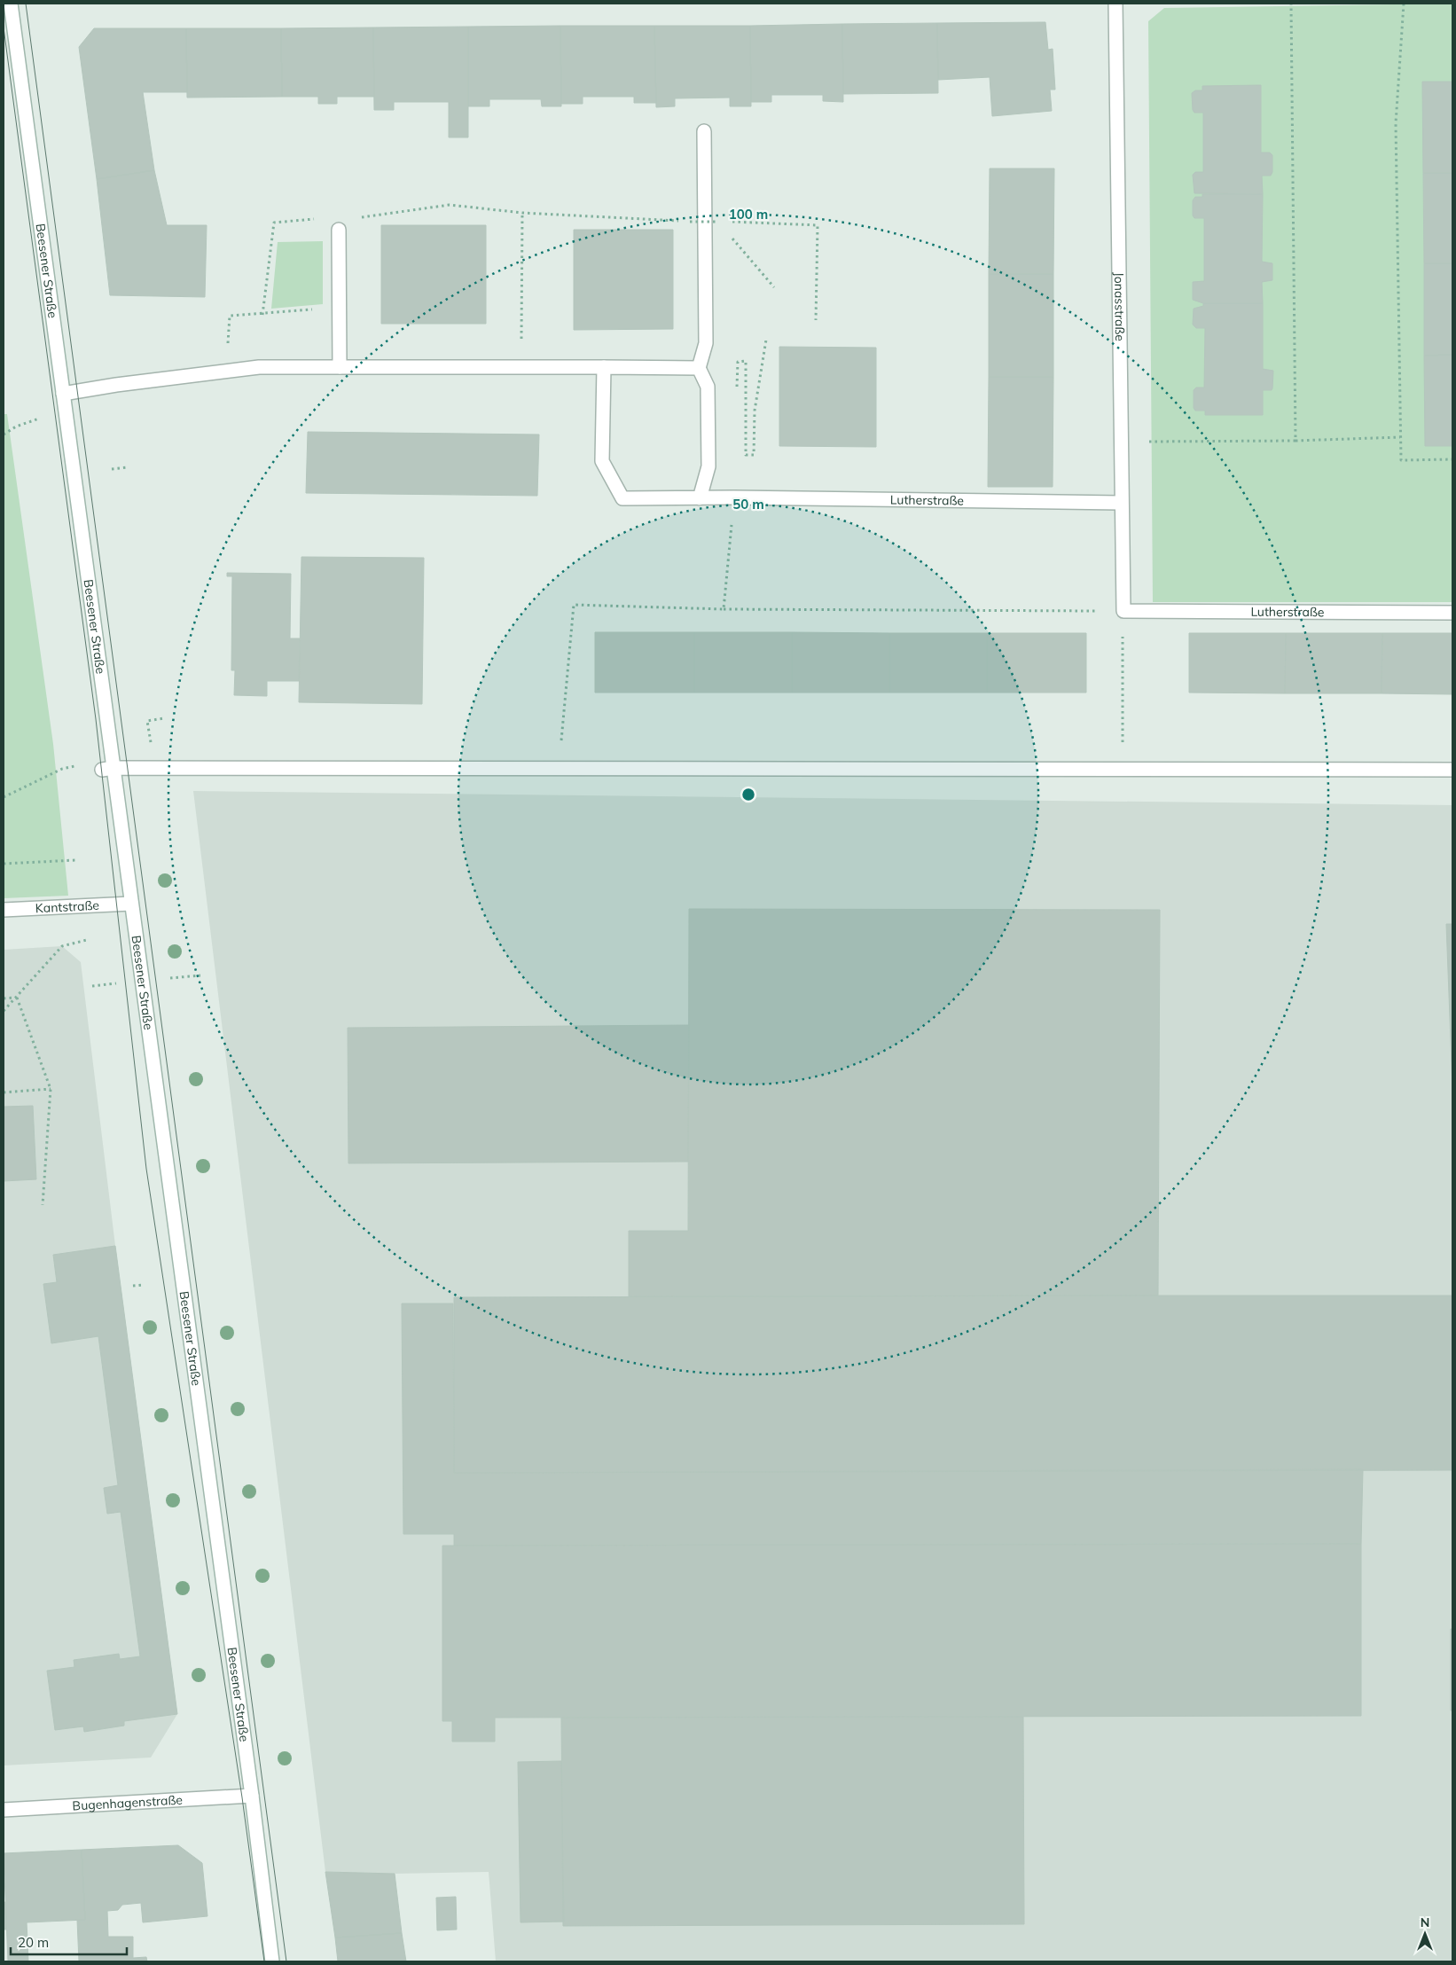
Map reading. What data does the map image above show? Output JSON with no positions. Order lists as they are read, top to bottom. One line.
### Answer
{"streets":{"street":["Beesener Straße","Jonasstraße","Lutherstraße","Kantstraße","Bugenhagenstraße"]},"crossings":[["Beesener Straße","Kantstraße"],["Beesener Straße","Bugenhagenstraße"],["Jonasstraße","Lutherstraße"]],"scale_bar":"20 m","north":"top","rings":["100 m","50 m"]}
